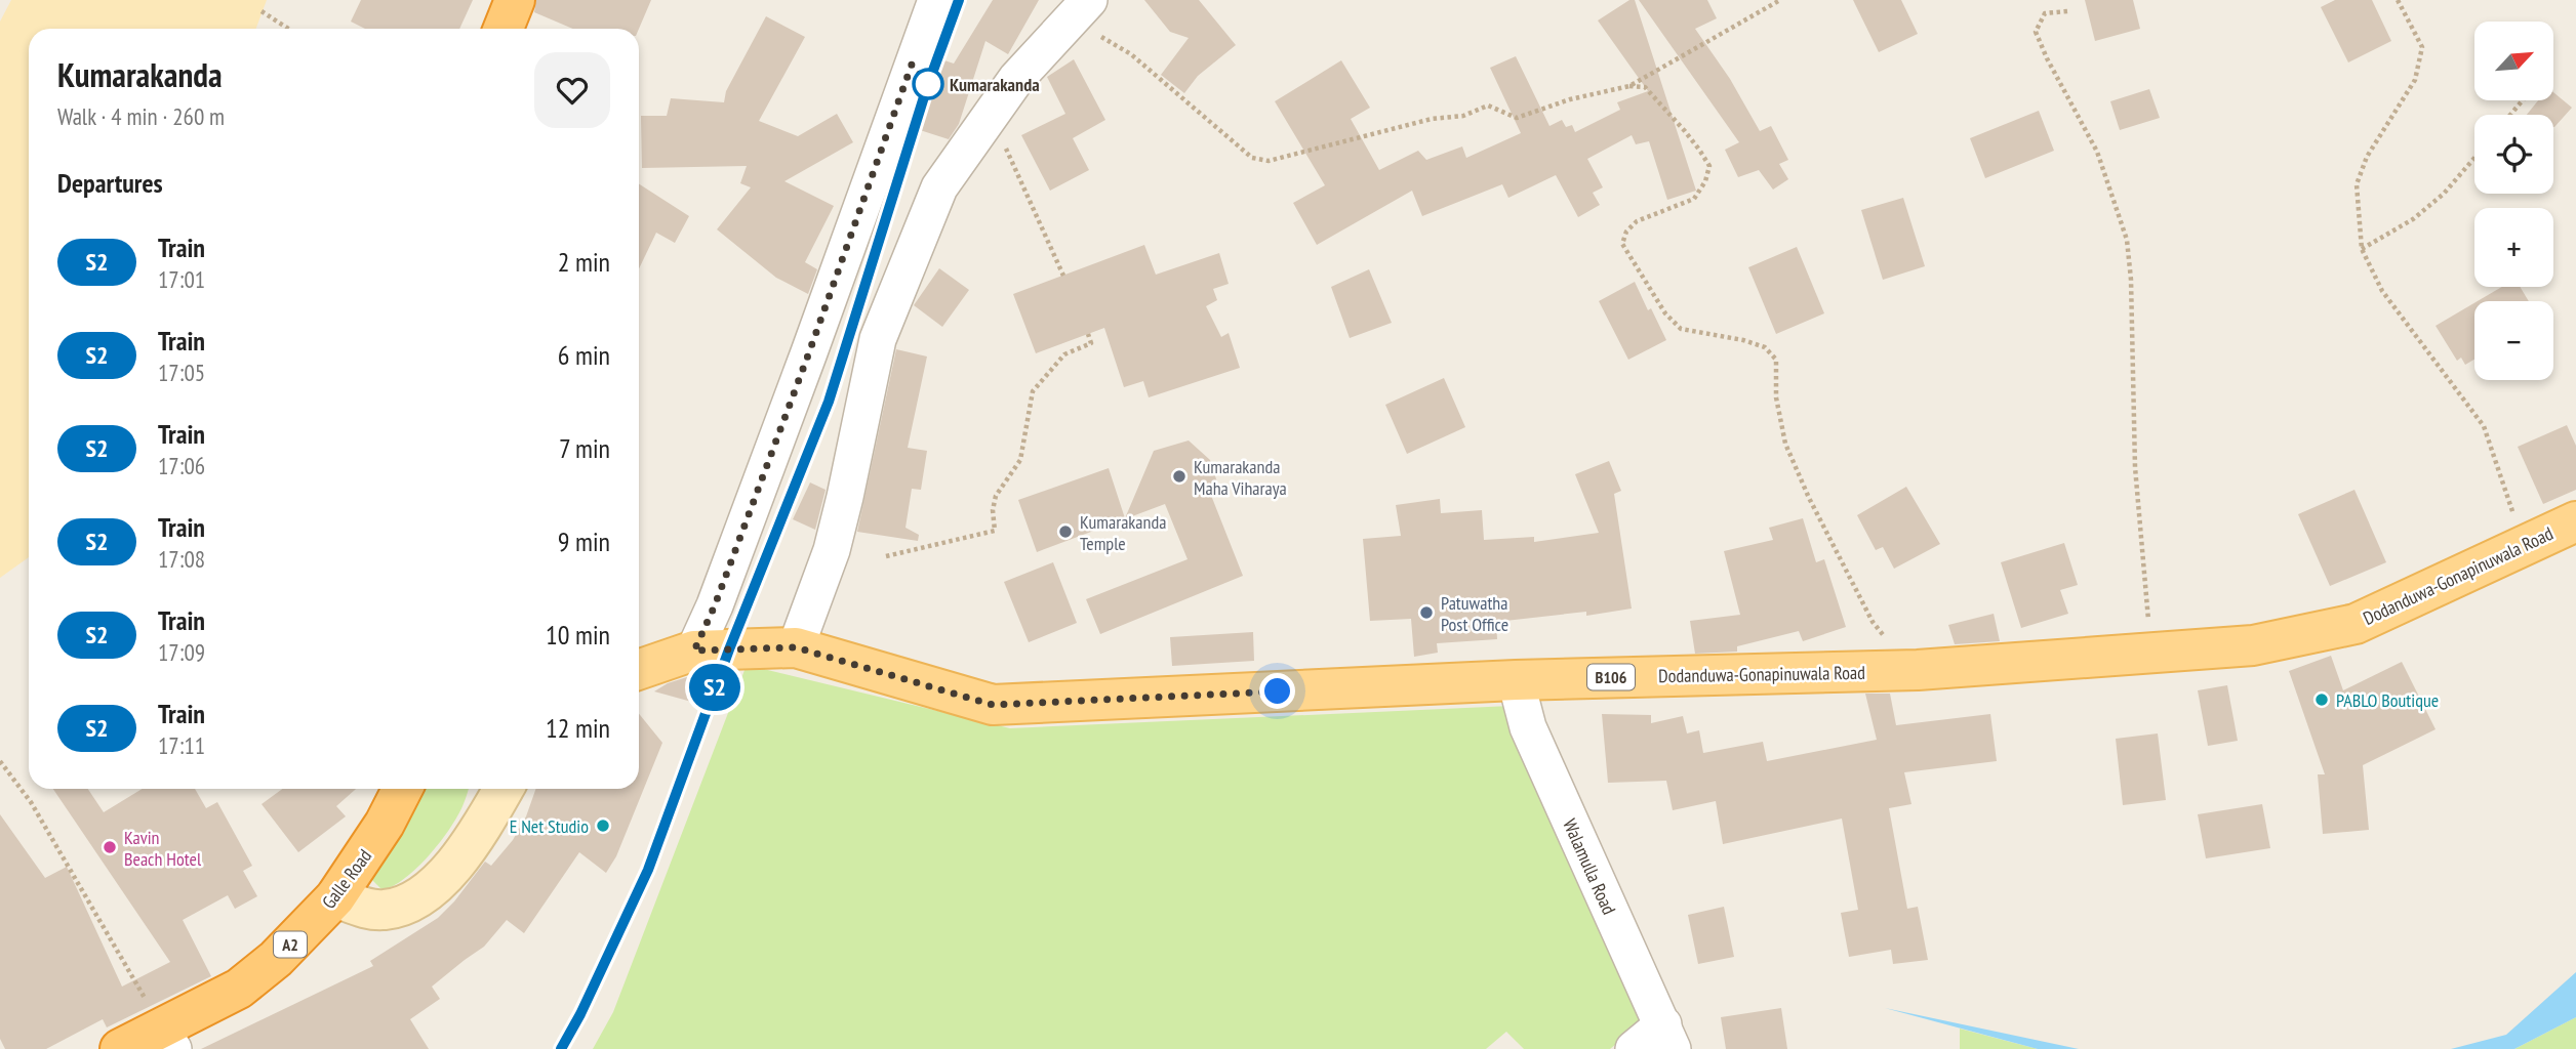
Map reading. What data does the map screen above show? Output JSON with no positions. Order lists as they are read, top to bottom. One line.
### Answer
{"streets":{"highway":["Galle Road","A2"],"main road":["Dodanduwa-Gonapinuwala Road","B106"],"street":["Walamulla Road"]},"crossings":[["Dodanduwa-Gonapinuwala Road","Walamulla Road"]],"places":["Kumarakanda","Kumarakanda Maha Viharaya","Kumarakanda Temple","Patuwatha Post Office","PABLO Boutique","E Net Studio","Kavin Beach Hotel"],"north":"top right","page":{"on_map":"S2","map_buttons":["+","−"],"heading":[["Kumarakanda","Walk · 4 min · 260 m"],"Departures"],"list":[{"mark":"S2","name":"Train","note":"17:01","value":"2 min"},{"mark":"S2","name":"Train","note":"17:05","value":"6 min"},{"mark":"S2","name":"Train","note":"17:06","value":"7 min"},{"mark":"S2","name":"Train","note":"17:08","value":"9 min"},{"mark":"S2","name":"Train","note":"17:09","value":"10 min"},{"mark":"S2","name":"Train","note":"17:11","value":"12 min"}]}}
